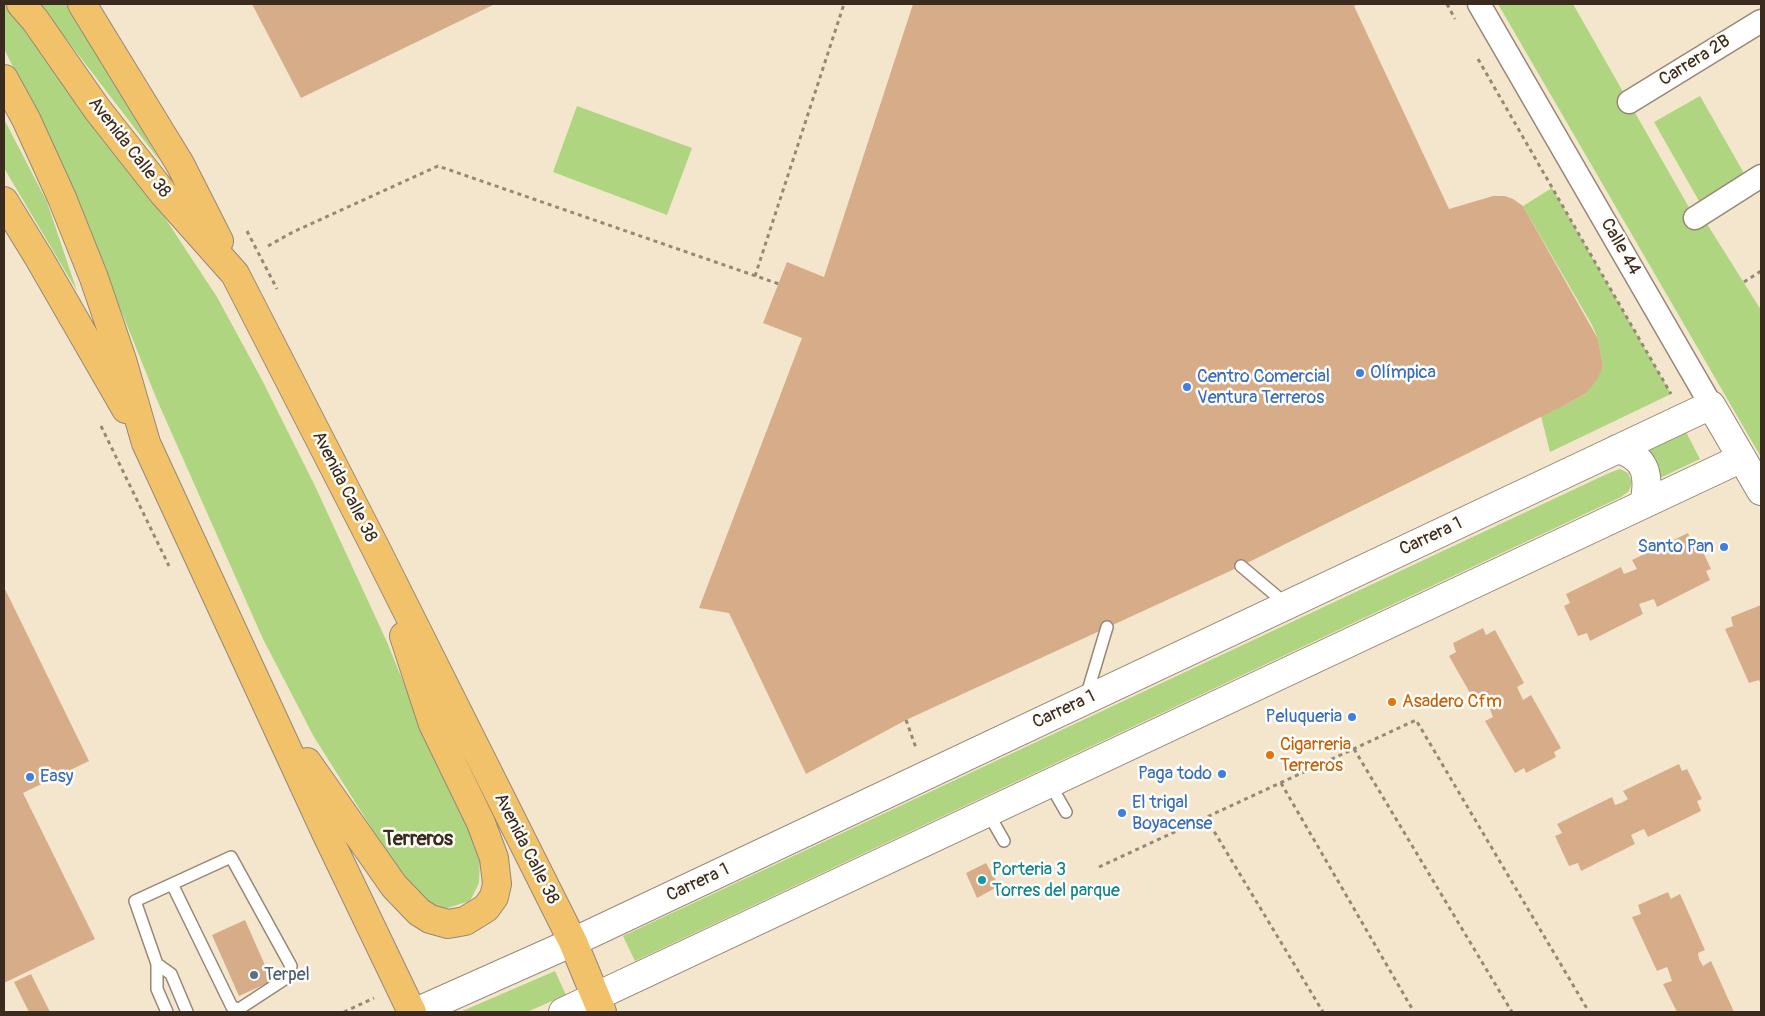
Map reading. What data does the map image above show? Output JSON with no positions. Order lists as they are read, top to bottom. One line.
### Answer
{"streets":{"main road":["Avenida Calle 38"],"street":["Carrera 2B","Calle 44","Carrera 1"]},"crossings":[["Avenida Calle 38","Carrera 1"],["Calle 44","Carrera 1"]],"districts":["Terreros"],"places":["Olímpica","Centro Comercial Ventura Terreros","Santo Pan","Asadero Cfm","Peluqueria","Cigarreria Terreros","Paga todo","Easy","El trigal Boyacense","Porteria 3 Torres del parque","Terpel"]}
